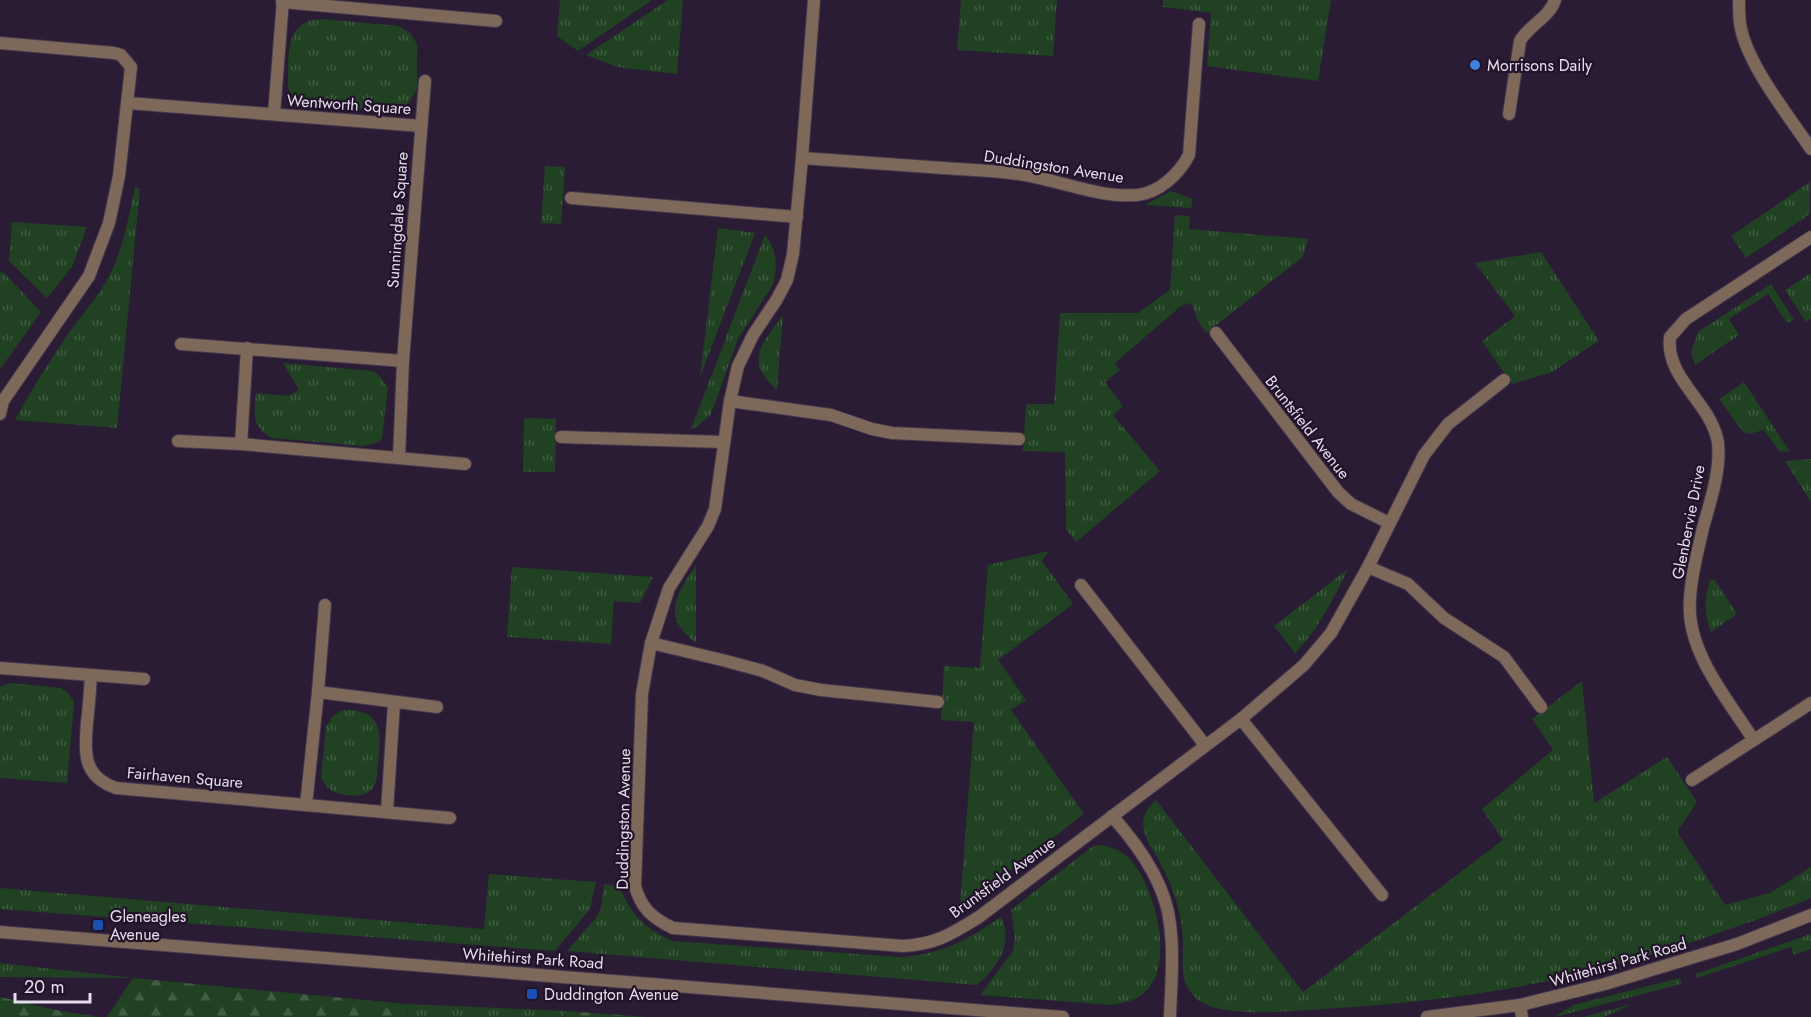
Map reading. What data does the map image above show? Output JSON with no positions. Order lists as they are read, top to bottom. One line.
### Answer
{"streets":{"street":["Wentworth Square","Duddingston Avenue","Sunningdale Square","Bruntsfield Avenue","Glenbervie Drive","Fairhaven Square","Whitehirst Park Road"]},"crossings":[["Wentworth Square","Sunningdale Square"],["Duddingston Avenue","Bruntsfield Avenue"]],"places":{"other":["Morrisons Daily"],"transit":["Gleneagles Avenue","Duddington Avenue"]},"scale_bar":"20 m"}
